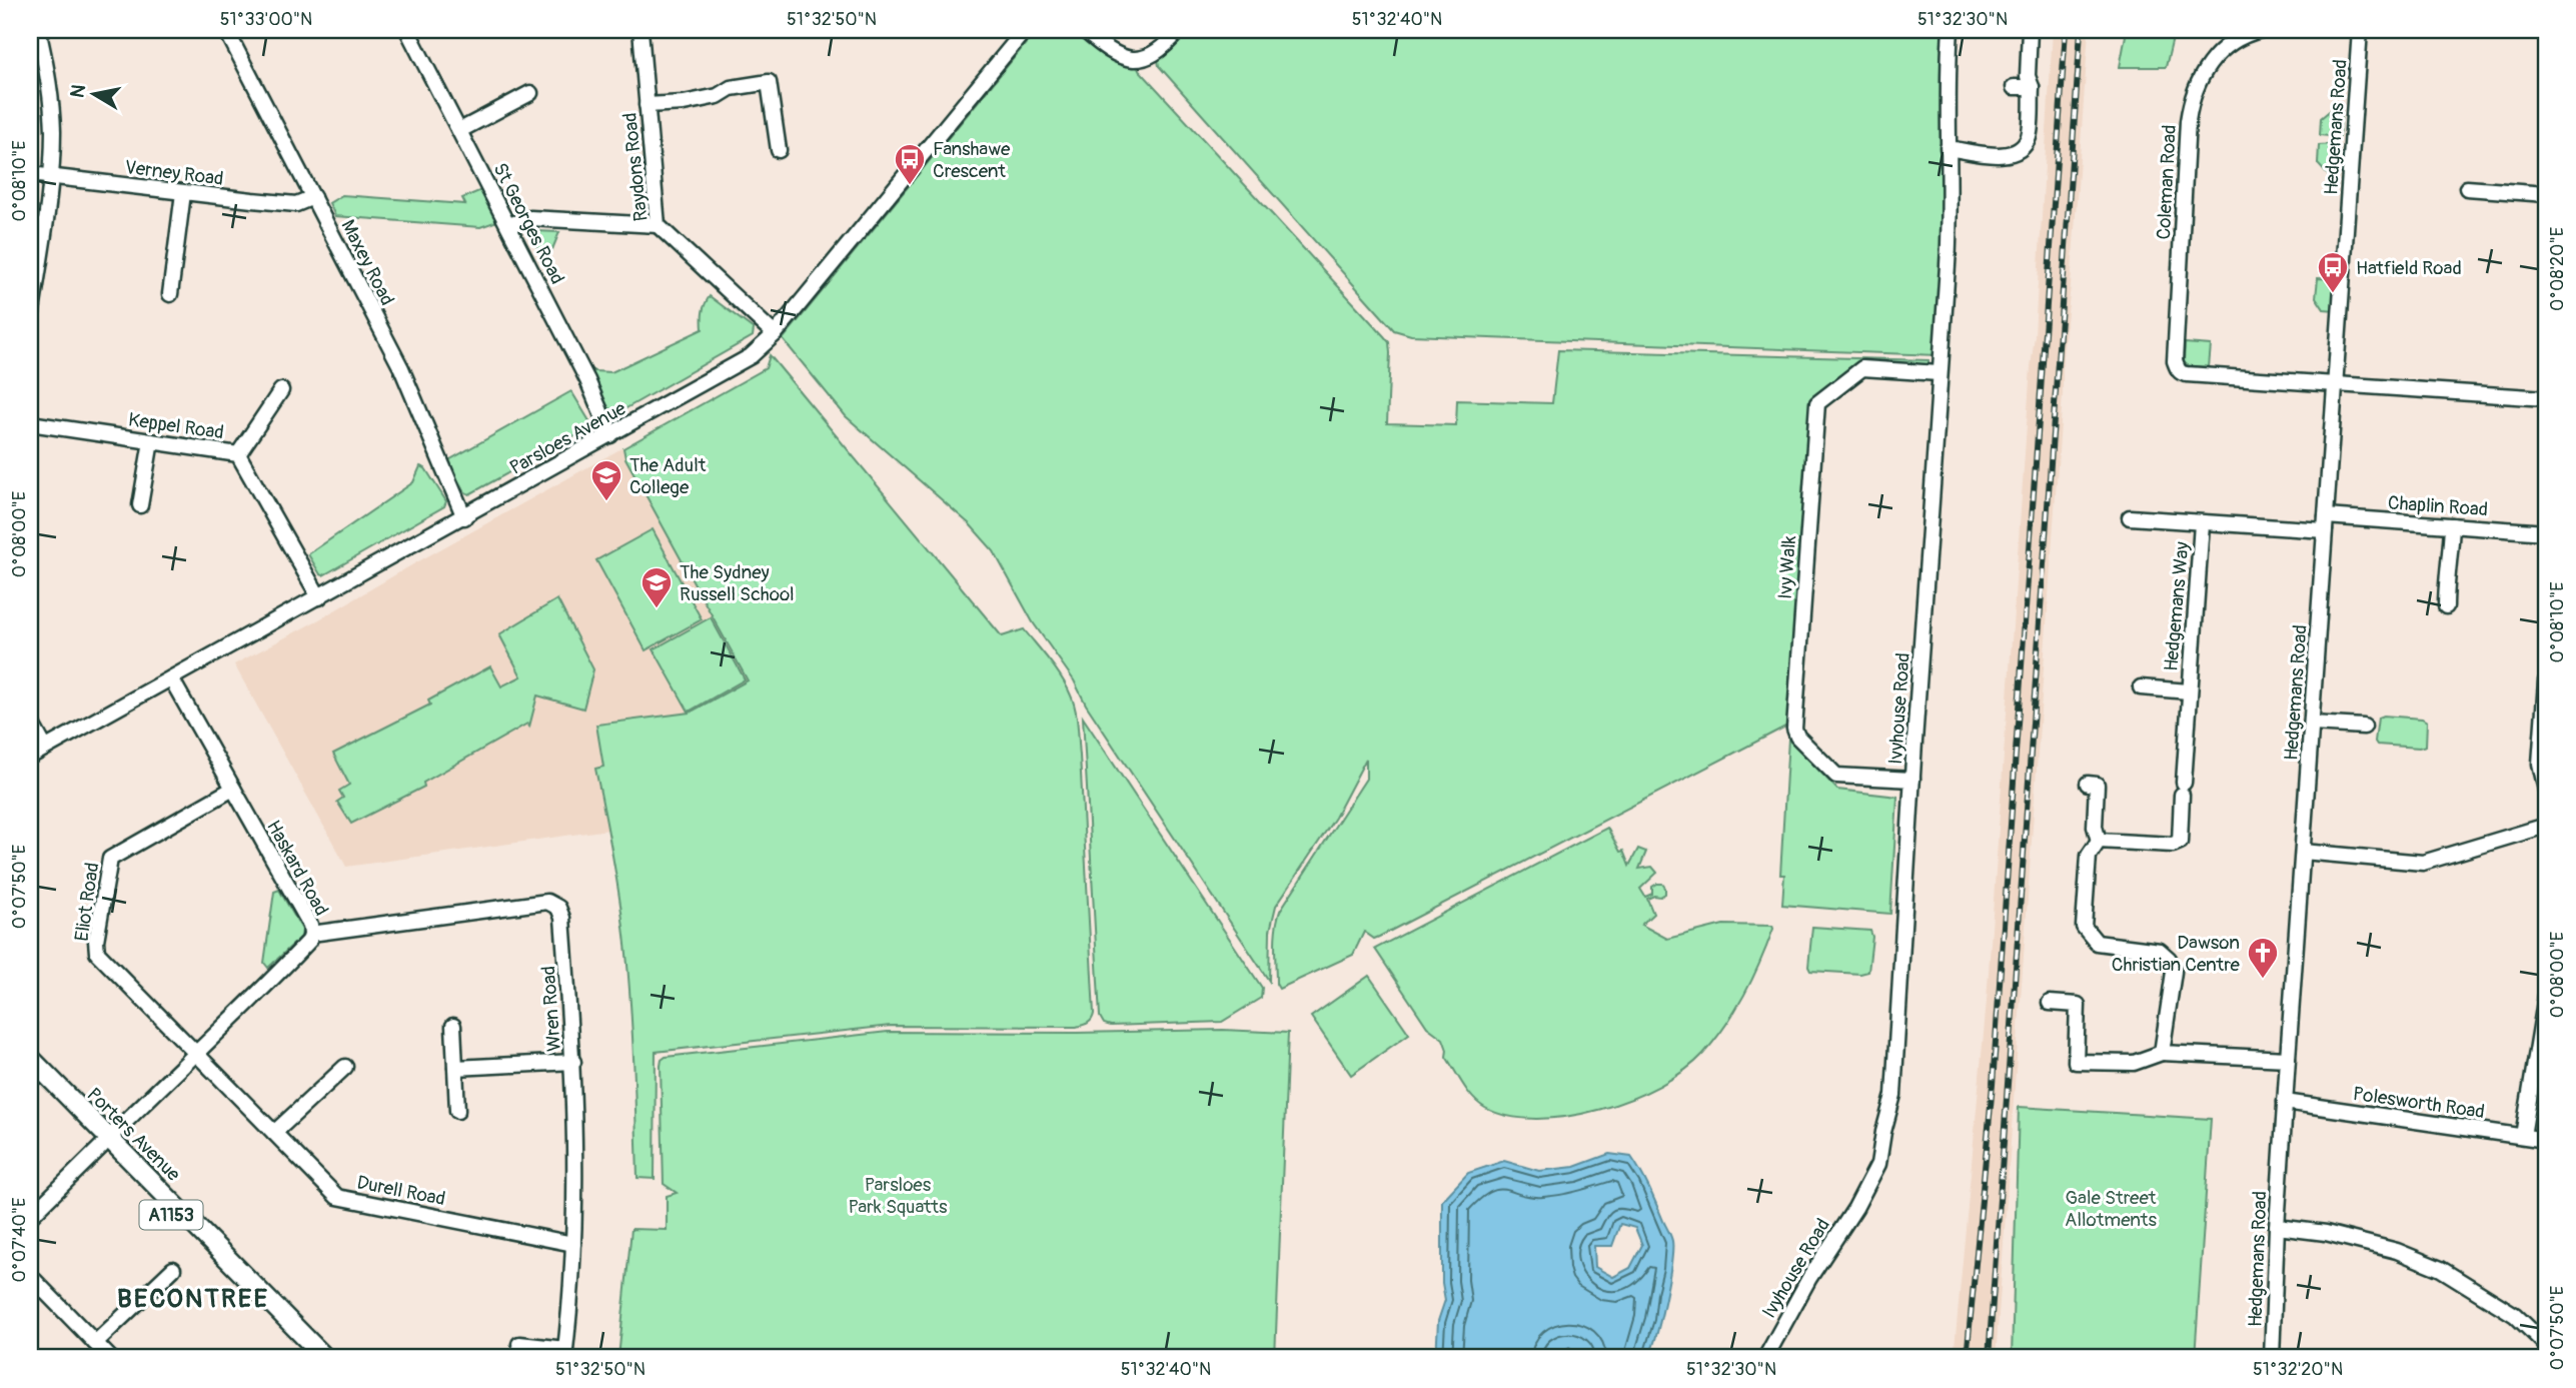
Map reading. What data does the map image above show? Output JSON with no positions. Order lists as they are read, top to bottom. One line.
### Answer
{"streets":{"main road":["Porters Avenue","A1153"],"street":["Hedgemans Road","Raydons Road","Verney Road","Coleman Road","St Georges Road","Maxey Road","Keppel Road","Parsloes Avenue","Chaplin Road","Ivy Walk","Hedgemans Way","Ivyhouse Road","Haskard Road","Eliot Road","Wren Road","Polesworth Road","Durell Road"]},"crossings":[["Hedgemans Road","Coleman Road"],["Hedgemans Road","Chaplin Road"],["Hedgemans Road","Hedgemans Way"],["Hedgemans Road","Polesworth Road"],["Raydons Road","Parsloes Avenue"],["Verney Road","Maxey Road"],["St Georges Road","Parsloes Avenue"],["Maxey Road","Parsloes Avenue"],["Keppel Road","Parsloes Avenue"],["Parsloes Avenue","Haskard Road"],["Chaplin Road","Hedgemans Way"],["Ivy Walk","Ivyhouse Road"],["Haskard Road","Eliot Road"],["Haskard Road","Wren Road"],["Haskard Road","Porters Avenue"],["Haskard Road","Durell Road"],["Eliot Road","Durell Road"],["Wren Road","Durell Road"]],"districts":["BECONTREE"],"parks":["Parsloes Park Squatts","Gale Street Allotments"],"places":{"bus stop":["Fanshawe Crescent","Hatfield Road"],"school or university":["The Adult College","The Sydney Russell School"],"church":["Dawson Christian Centre"]},"north":"left","coordinates":["51°33'00\"N","51°32'50\"N","51°32'40\"N","51°32'30\"N","0°08'10\"E","0°08'20\"E","0°08'00\"E","0°07'50\"E","0°07'40\"E","51°32'20\"N"]}
